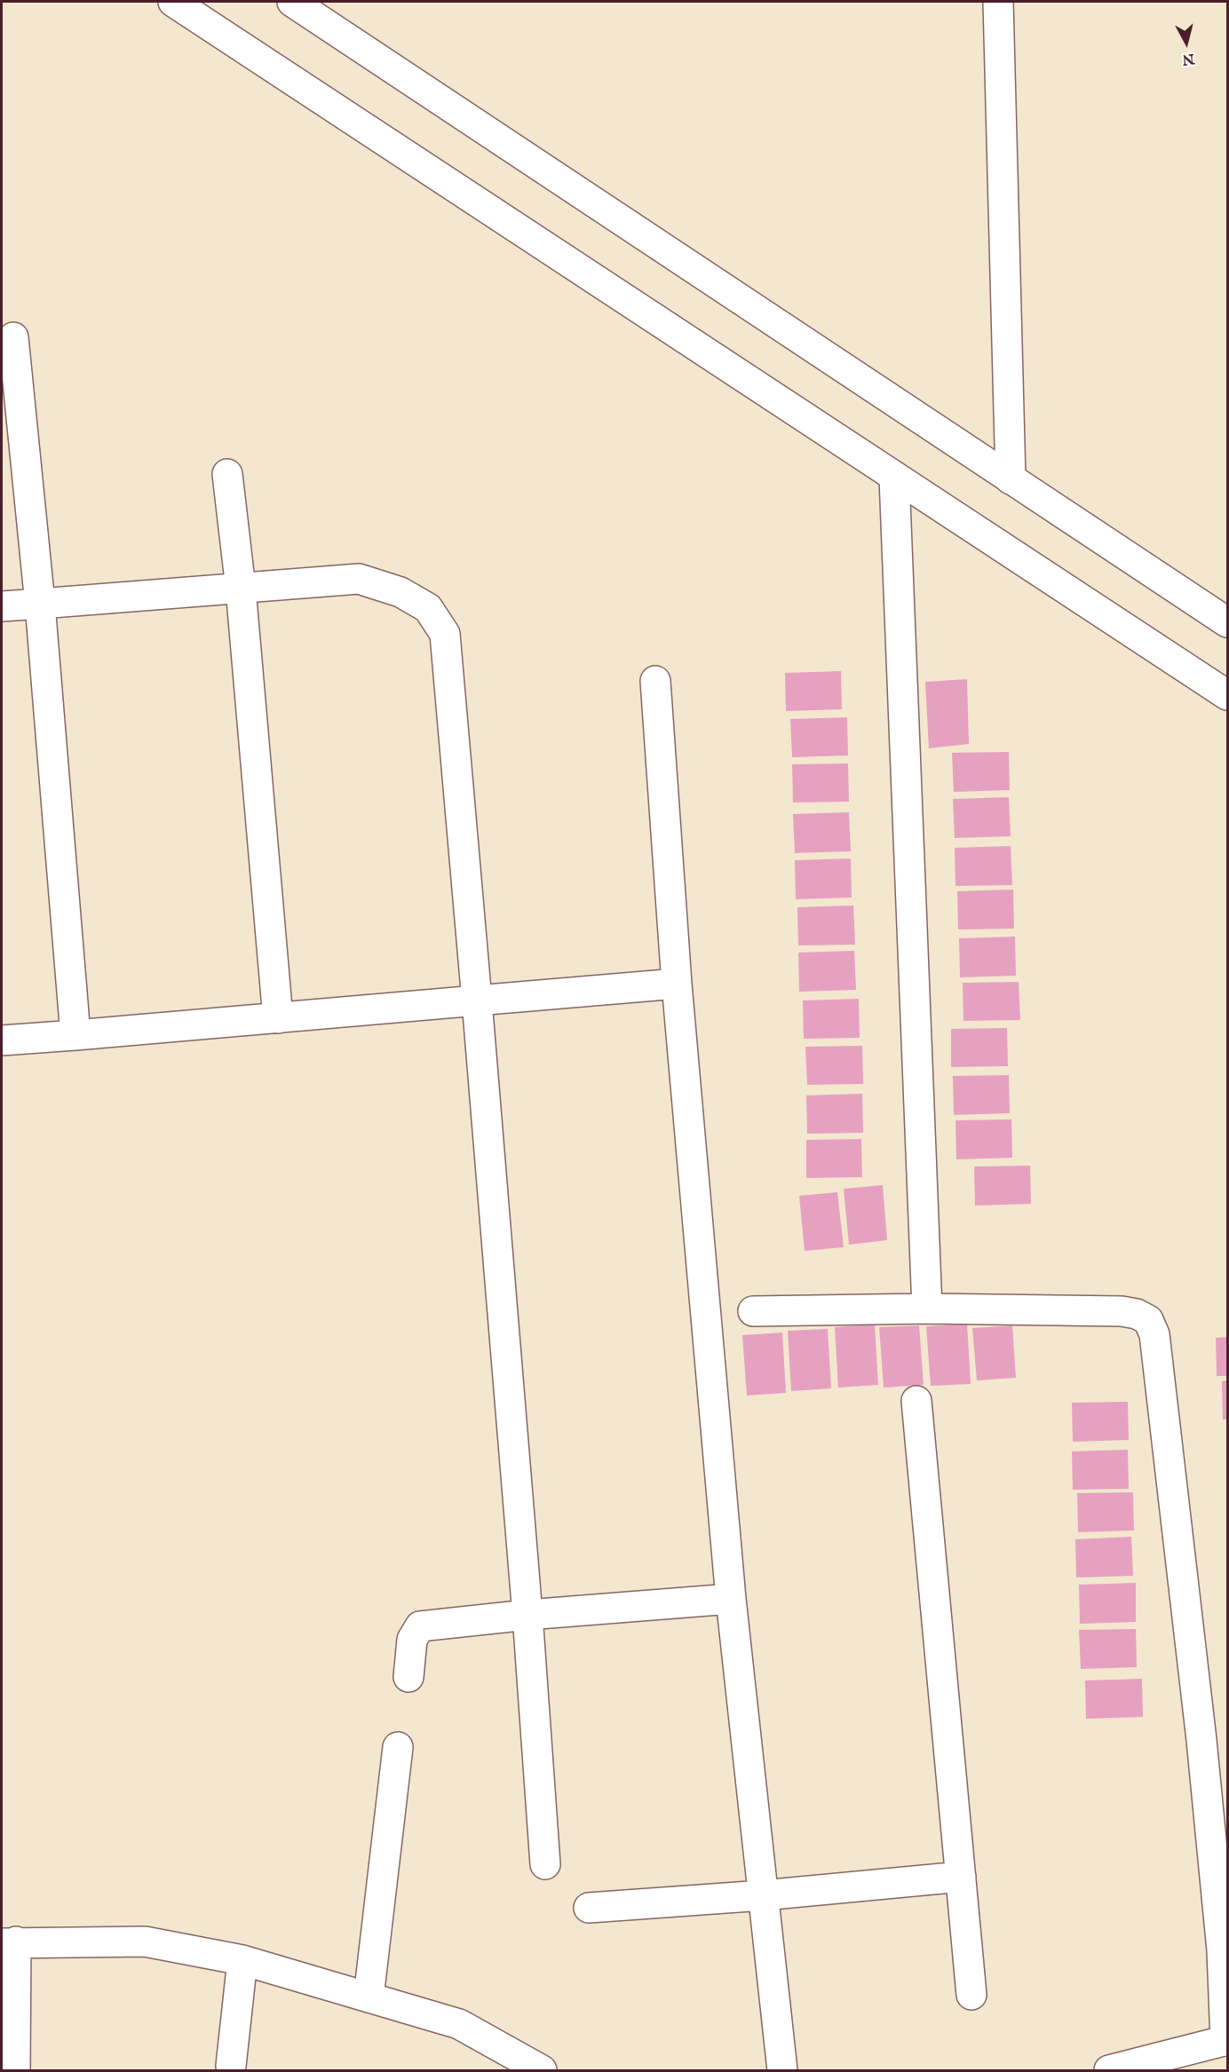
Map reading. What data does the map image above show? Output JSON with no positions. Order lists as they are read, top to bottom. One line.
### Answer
{"north":"bottom"}
